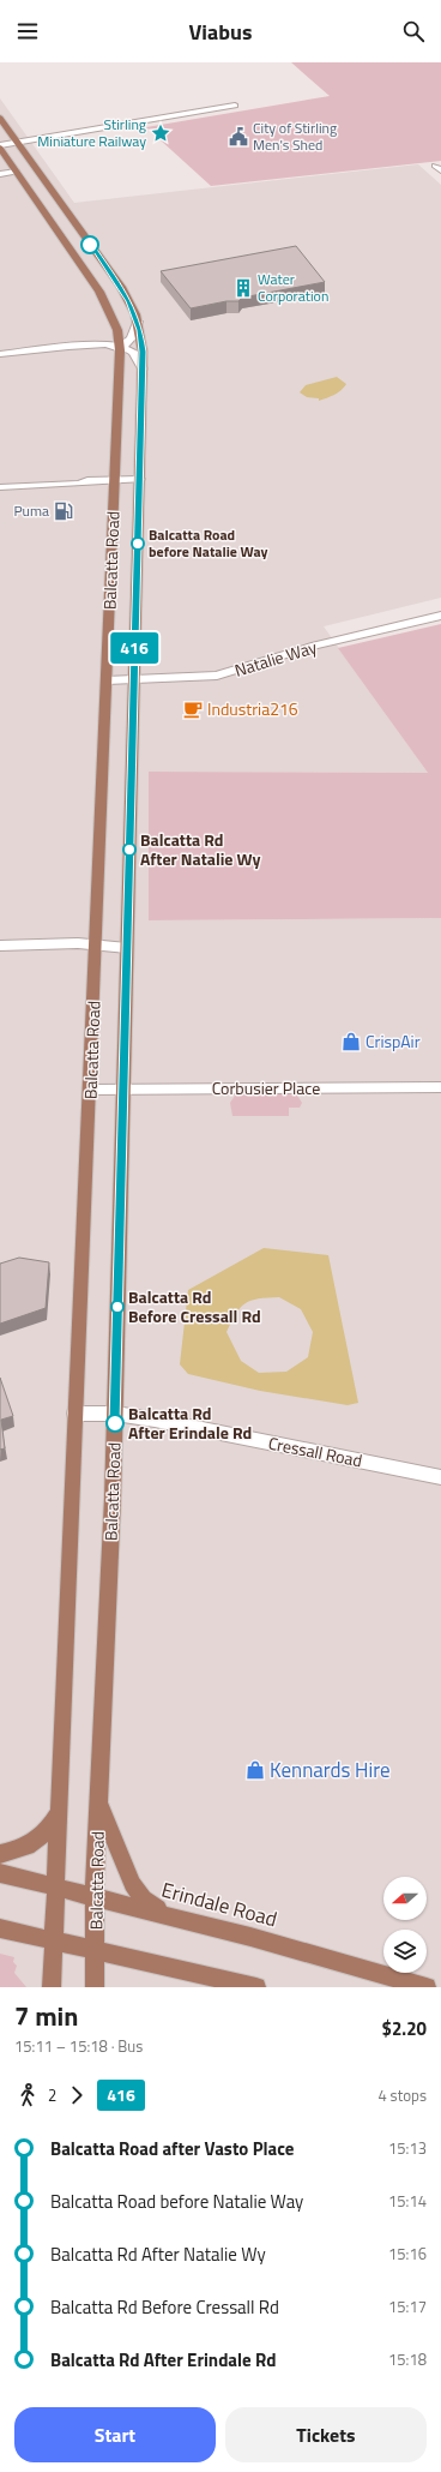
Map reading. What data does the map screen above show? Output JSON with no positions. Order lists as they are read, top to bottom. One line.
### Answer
{"streets":{"main road":["Balcatta Road","Erindale Road"],"street":["Natalie Way","Corbusier Place","Cressall Road"]},"crossings":[["Balcatta Road","Natalie Way"],["Balcatta Road","Corbusier Place"],["Balcatta Road","Cressall Road"],["Balcatta Road","Erindale Road"]],"places":{"place":["Stirling Miniature Railway"],"public building":["City of Stirling Men's Shed"],"building":["Water Corporation"],"fuel station":["Puma"],"other":["Balcatta Road before Natalie Way","Balcatta Rd After Natalie Wy","Balcatta Rd Before Cressall Rd","Balcatta Rd After Erindale Rd"],"cafe":["Industria216"],"shop":["CrispAir","Kennards Hire"]},"lines":["bus line 416"],"north":"left","page":{"header":"Viabus","on_map":"416","heading":["7 min","15:11 – 15:18 · Bus","$2.20"],"legs":["2","416","4 stops"],"list":[{"name":"Balcatta Road after Vasto Place","value":"15:13"},{"name":"Balcatta Road before Natalie Way","value":"15:14"},{"name":"Balcatta Rd After Natalie Wy","value":"15:16"},{"name":"Balcatta Rd Before Cressall Rd","value":"15:17"},{"name":"Balcatta Rd After Erindale Rd","value":"15:18"}],"buttons":["Start","Tickets"]}}
